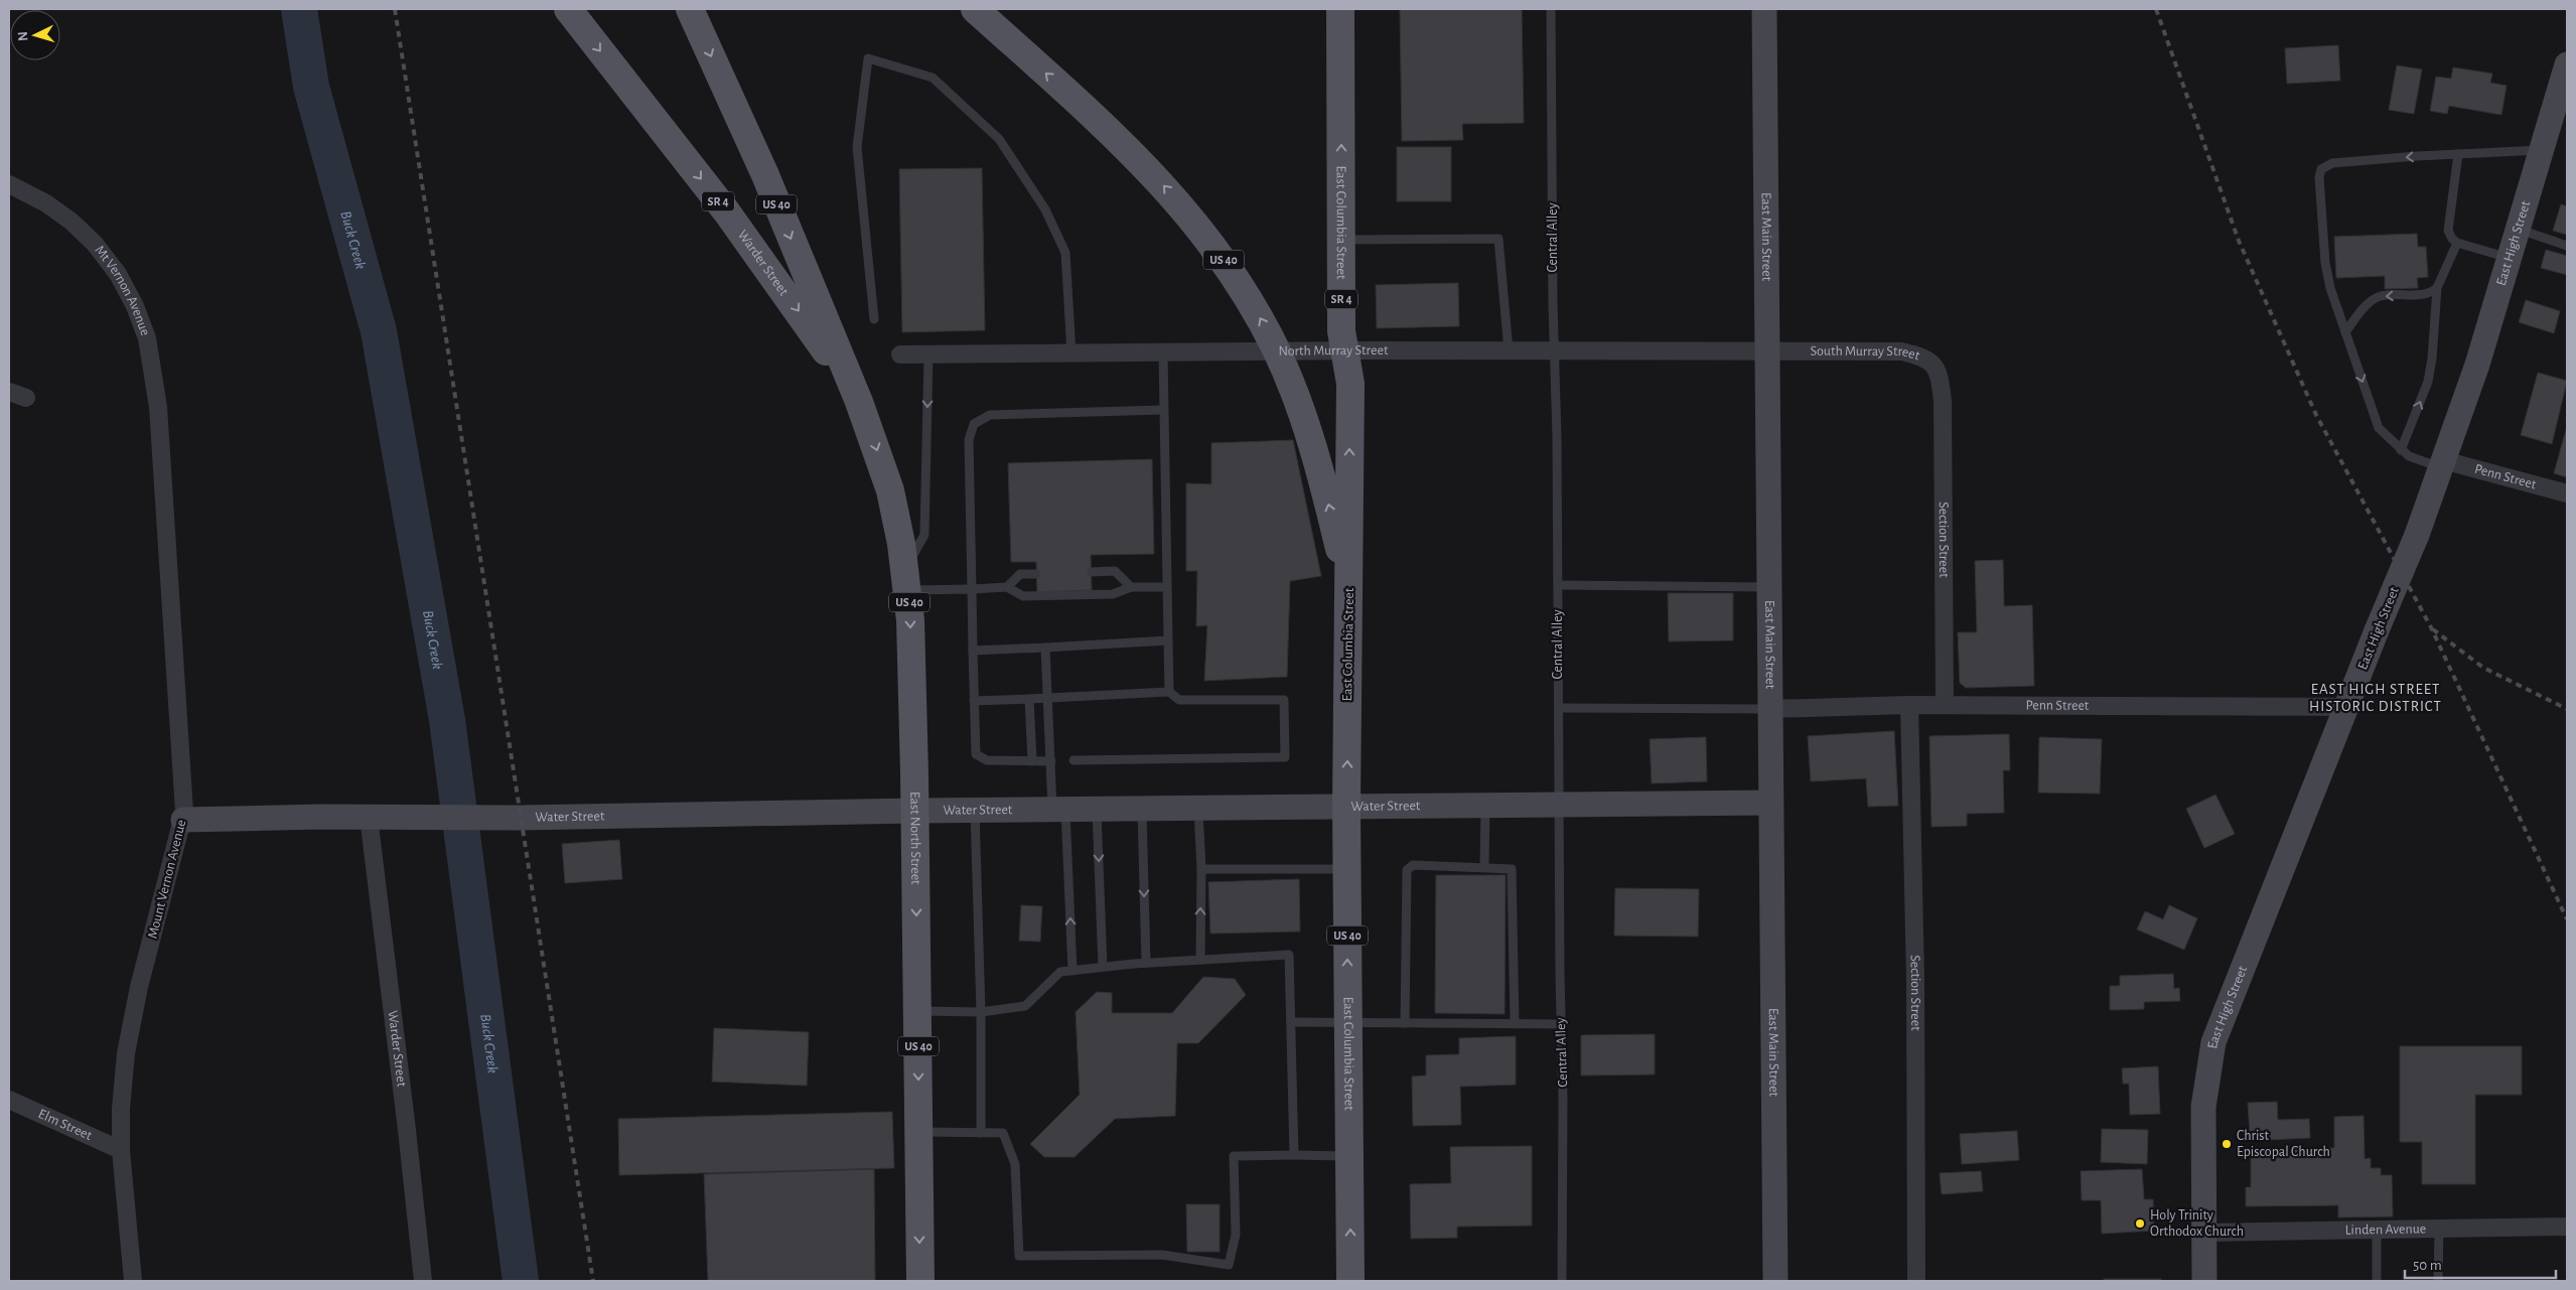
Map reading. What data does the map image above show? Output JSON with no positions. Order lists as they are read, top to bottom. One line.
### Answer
{"streets":{"main road":["SR 4","US 40","East Columbia Street","Warder Street","East North Street"],"street":["East Main Street","East High Street","Mt Vernon Avenue","North Murray Street","South Murray Street","Penn Street","Section Street","Water Street","Mount Vernon Avenue","Elm Street","Linden Avenue"],"lane":["Central Alley"]},"crossings":[["US 40","East Columbia Street"],["US 40","Warder Street"],["US 40","North Murray Street"],["US 40","East North Street"],["East Columbia Street","North Murray Street"],["East Columbia Street","Water Street"],["Central Alley","North Murray Street"],["Central Alley","Water Street"],["East Main Street","North Murray Street"],["East Main Street","South Murray Street"],["East Main Street","Penn Street"],["East Main Street","Water Street"],["East High Street","Penn Street"],["East High Street","Linden Avenue"],["Warder Street","Water Street"],["Warder Street","East North Street"],["Mt Vernon Avenue","Mount Vernon Avenue"],["North Murray Street","South Murray Street"],["South Murray Street","Section Street"],["Penn Street","Section Street"],["Water Street","East North Street"],["Water Street","Mount Vernon Avenue"],["Mount Vernon Avenue","Elm Street"]],"one_way":["East Columbia Street","East North Street"],"districts":["EAST HIGH STREET HISTORIC DISTRICT"],"water":["Buck Creek"],"places":["Christ Episcopal Church","Holy Trinity Orthodox Church"],"scale_bar":"50 m","north":"left"}
